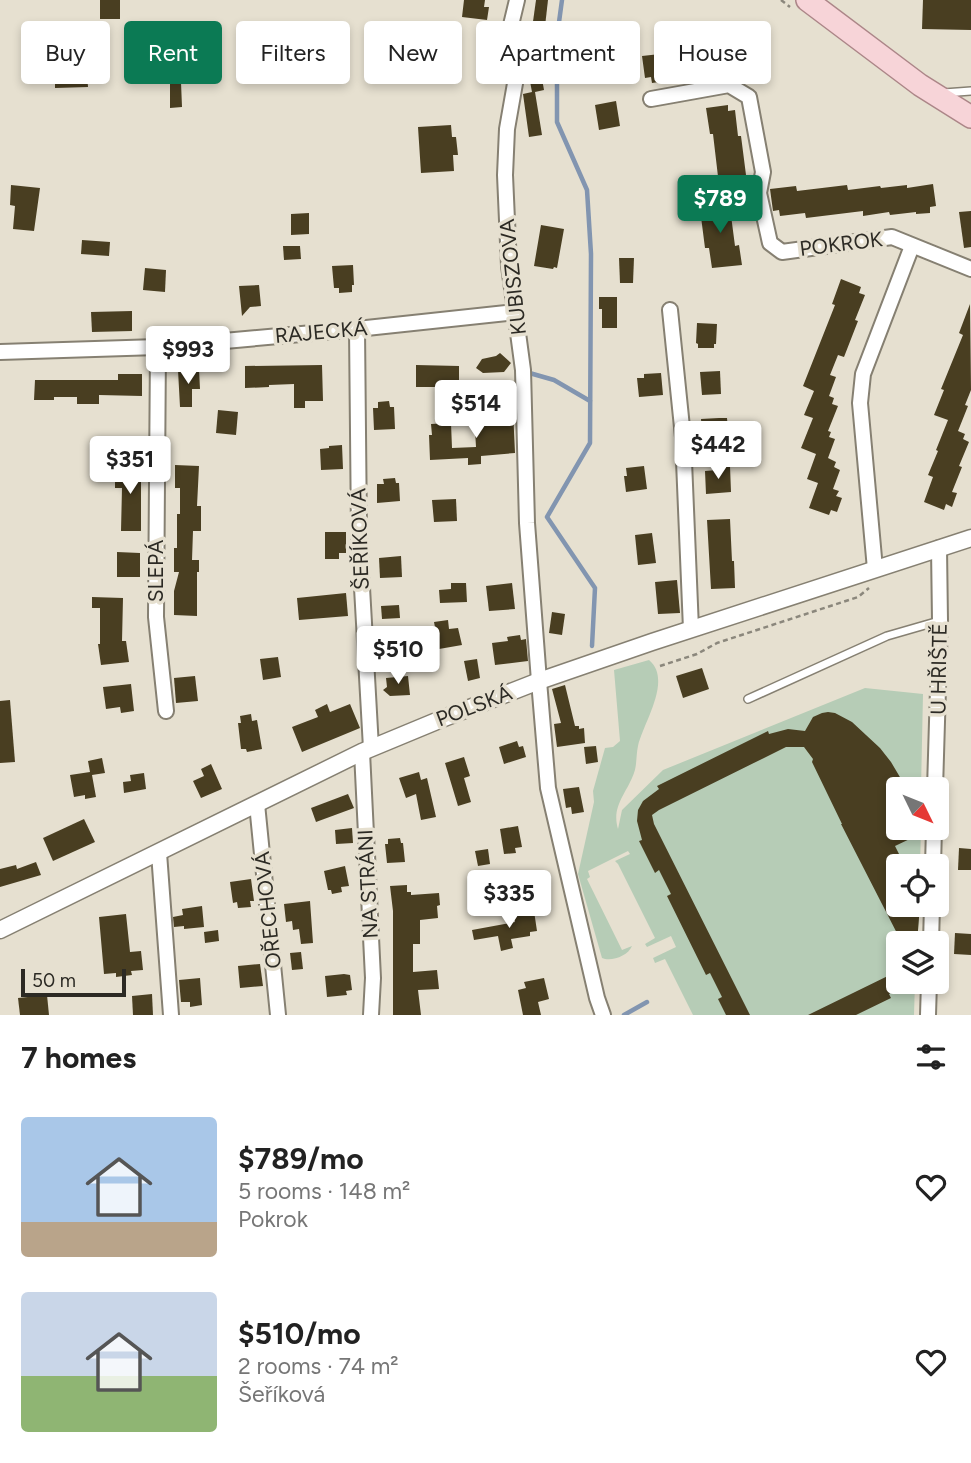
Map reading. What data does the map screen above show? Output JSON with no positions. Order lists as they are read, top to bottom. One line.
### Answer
{"streets":{"street":["POKROK","KUBISZOVA","RAJECKÁ","ŠEŘÍKOVÁ","SLEPÁ","U HŘIŠTĚ","POLSKÁ","NA STRÁNI","OŘECHOVÁ"]},"crossings":[["POKROK","POLSKÁ"],["KUBISZOVA","RAJECKÁ"],["KUBISZOVA","POLSKÁ"],["RAJECKÁ","ŠEŘÍKOVÁ"],["RAJECKÁ","SLEPÁ"],["ŠEŘÍKOVÁ","POLSKÁ"],["ŠEŘÍKOVÁ","NA STRÁNI"],["U HŘIŠTĚ","POLSKÁ"],["POLSKÁ","NA STRÁNI"],["POLSKÁ","OŘECHOVÁ"]],"scale_bar":"50 m","north":"bottom right","page":{"chip":["Buy","Rent","Filters","New","Apartment","House"],"price":["$789","$993","$514","$442","$351","$510","$335"],"scale":"50 m","heading":"7 homes","list":[{"name":"$789/mo","note":"5 rooms · 148 m² · Pokrok"},{"name":"$510/mo","note":"2 rooms · 74 m² · Šeříková"}]}}
